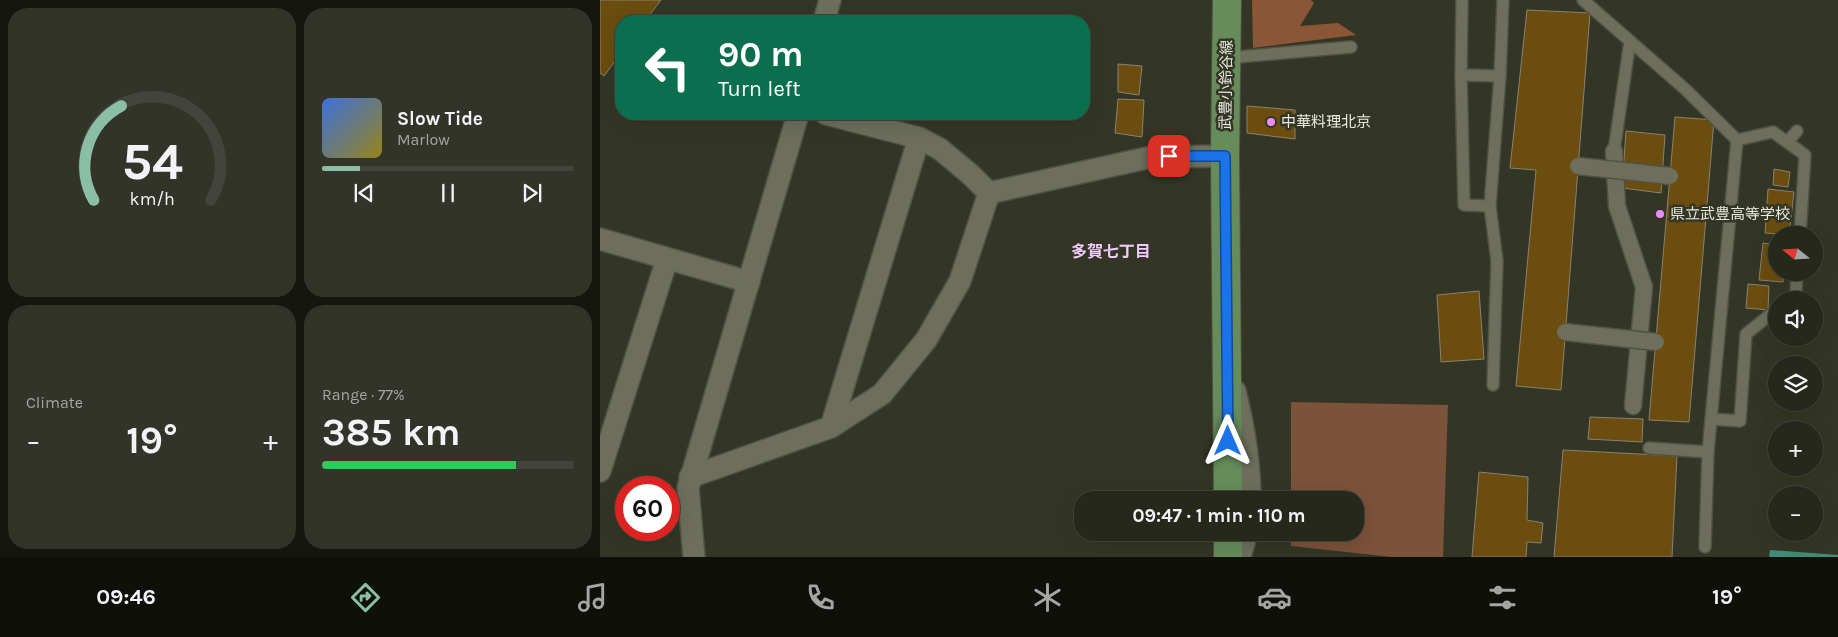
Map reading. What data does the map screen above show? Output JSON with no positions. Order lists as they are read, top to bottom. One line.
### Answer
{"streets":{"main road":["武豊小鈴谷線"]},"districts":["多賀七丁目"],"places":["中華料理北京","県立武豊高等学校"],"north":"left","page":{"turn":["90 m","Turn left"],"song":["Slow Tide","Marlow"],"map_buttons":["+","−"],"tile":["Climate",["Range · 77%","385 km"]],"heat":["−","19°","+"],"limit":"60","trip":"09:47 · 1 min · 110 m","tabs":["09:46","19°"],"gauge":["54","km/h"]}}
